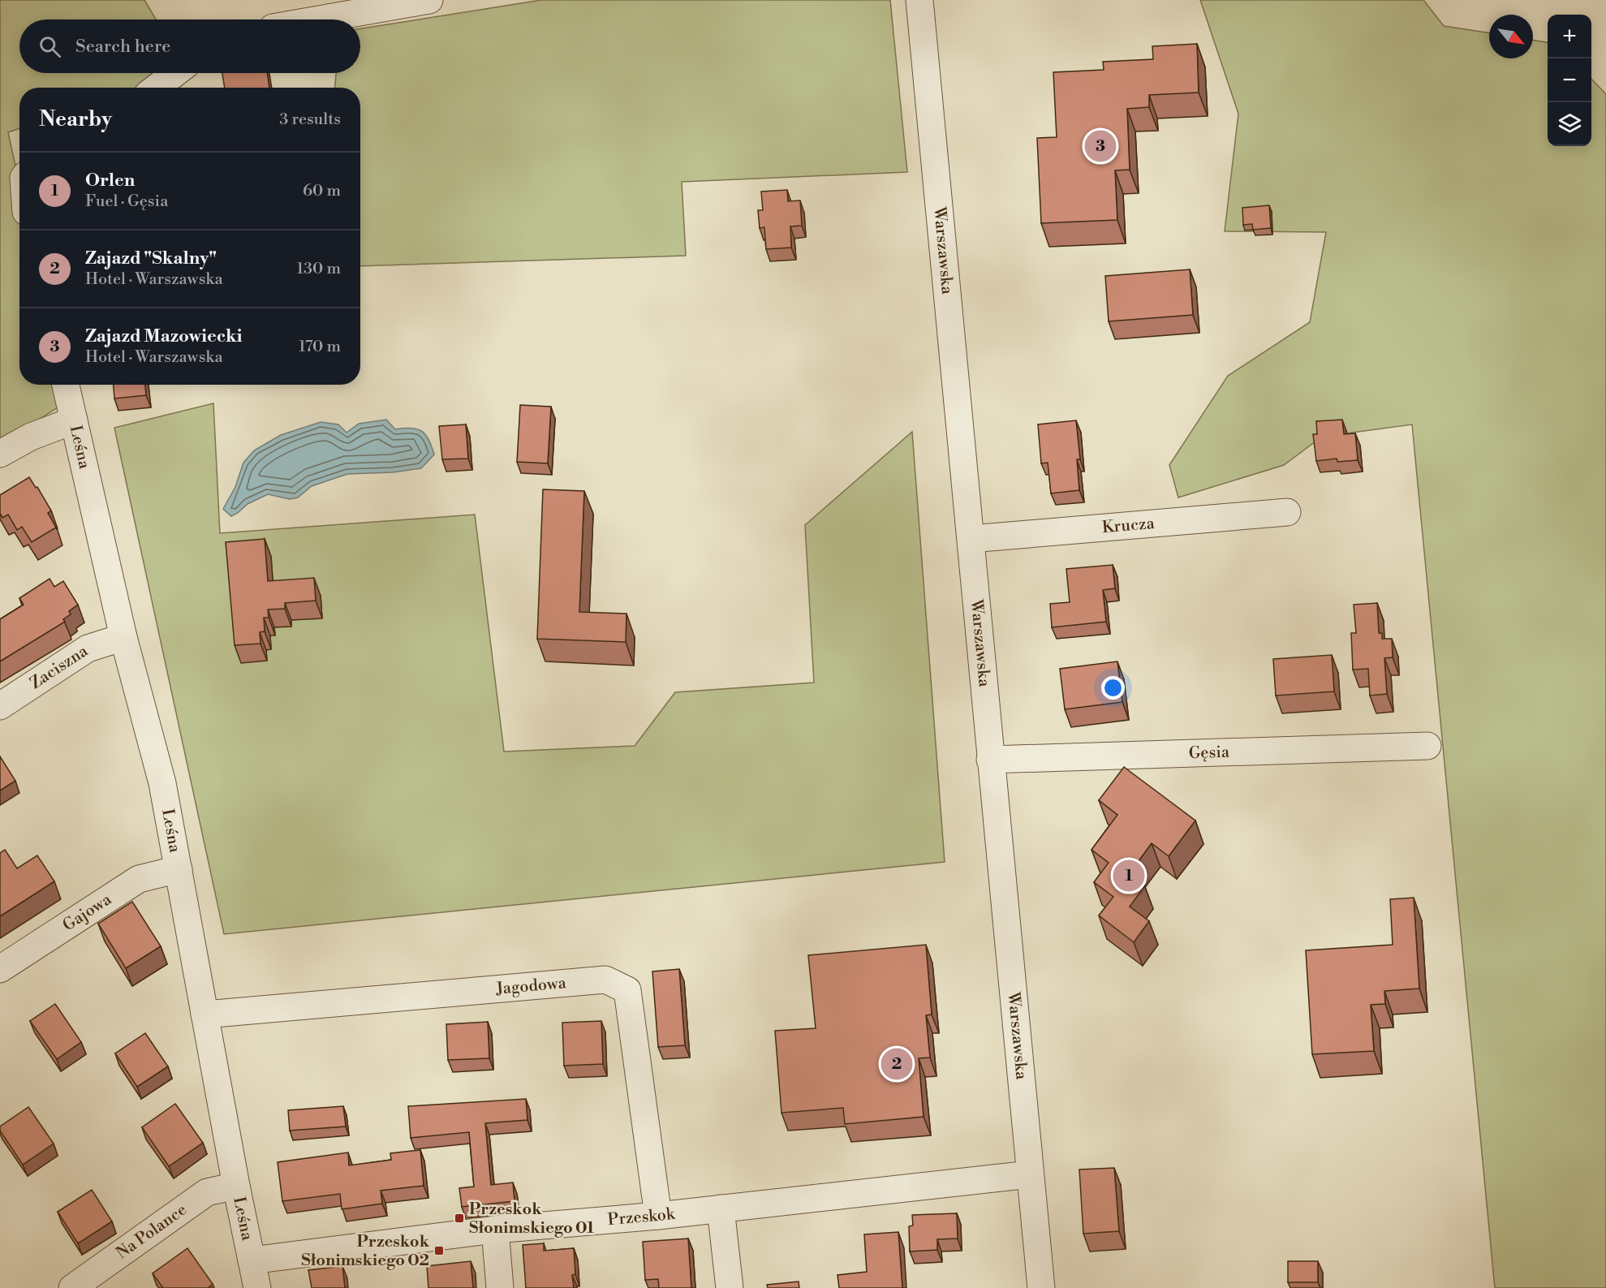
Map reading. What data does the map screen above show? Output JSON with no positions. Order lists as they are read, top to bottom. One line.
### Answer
{"streets":{"street":["Warszawska","Leśna","Krucza","Zaciszna","Gęsia","Gajowa","Jagodowa","Przeskok","Na Polance"]},"crossings":[["Warszawska","Krucza"],["Warszawska","Gęsia"],["Warszawska","Przeskok"],["Leśna","Zaciszna"],["Leśna","Gajowa"],["Leśna","Jagodowa"],["Leśna","Przeskok"],["Leśna","Na Polance"],["Jagodowa","Przeskok"]],"places":{"transit":["Przeskok Słonimskiego 01","Przeskok Słonimskiego 02"]},"north":"bottom right","page":{"map_buttons":["+","−"],"search":"Search here","heading":["Nearby","3 results"],"pins":["3","1","2"],"list":[{"mark":"1","name":"Orlen","note":"Fuel · Gęsia","value":"60 m"},{"mark":"2","name":"Zajazd \"Skalny\"","note":"Hotel · Warszawska","value":"130 m"},{"mark":"3","name":"Zajazd Mazowiecki","note":"Hotel · Warszawska","value":"170 m"}]}}
